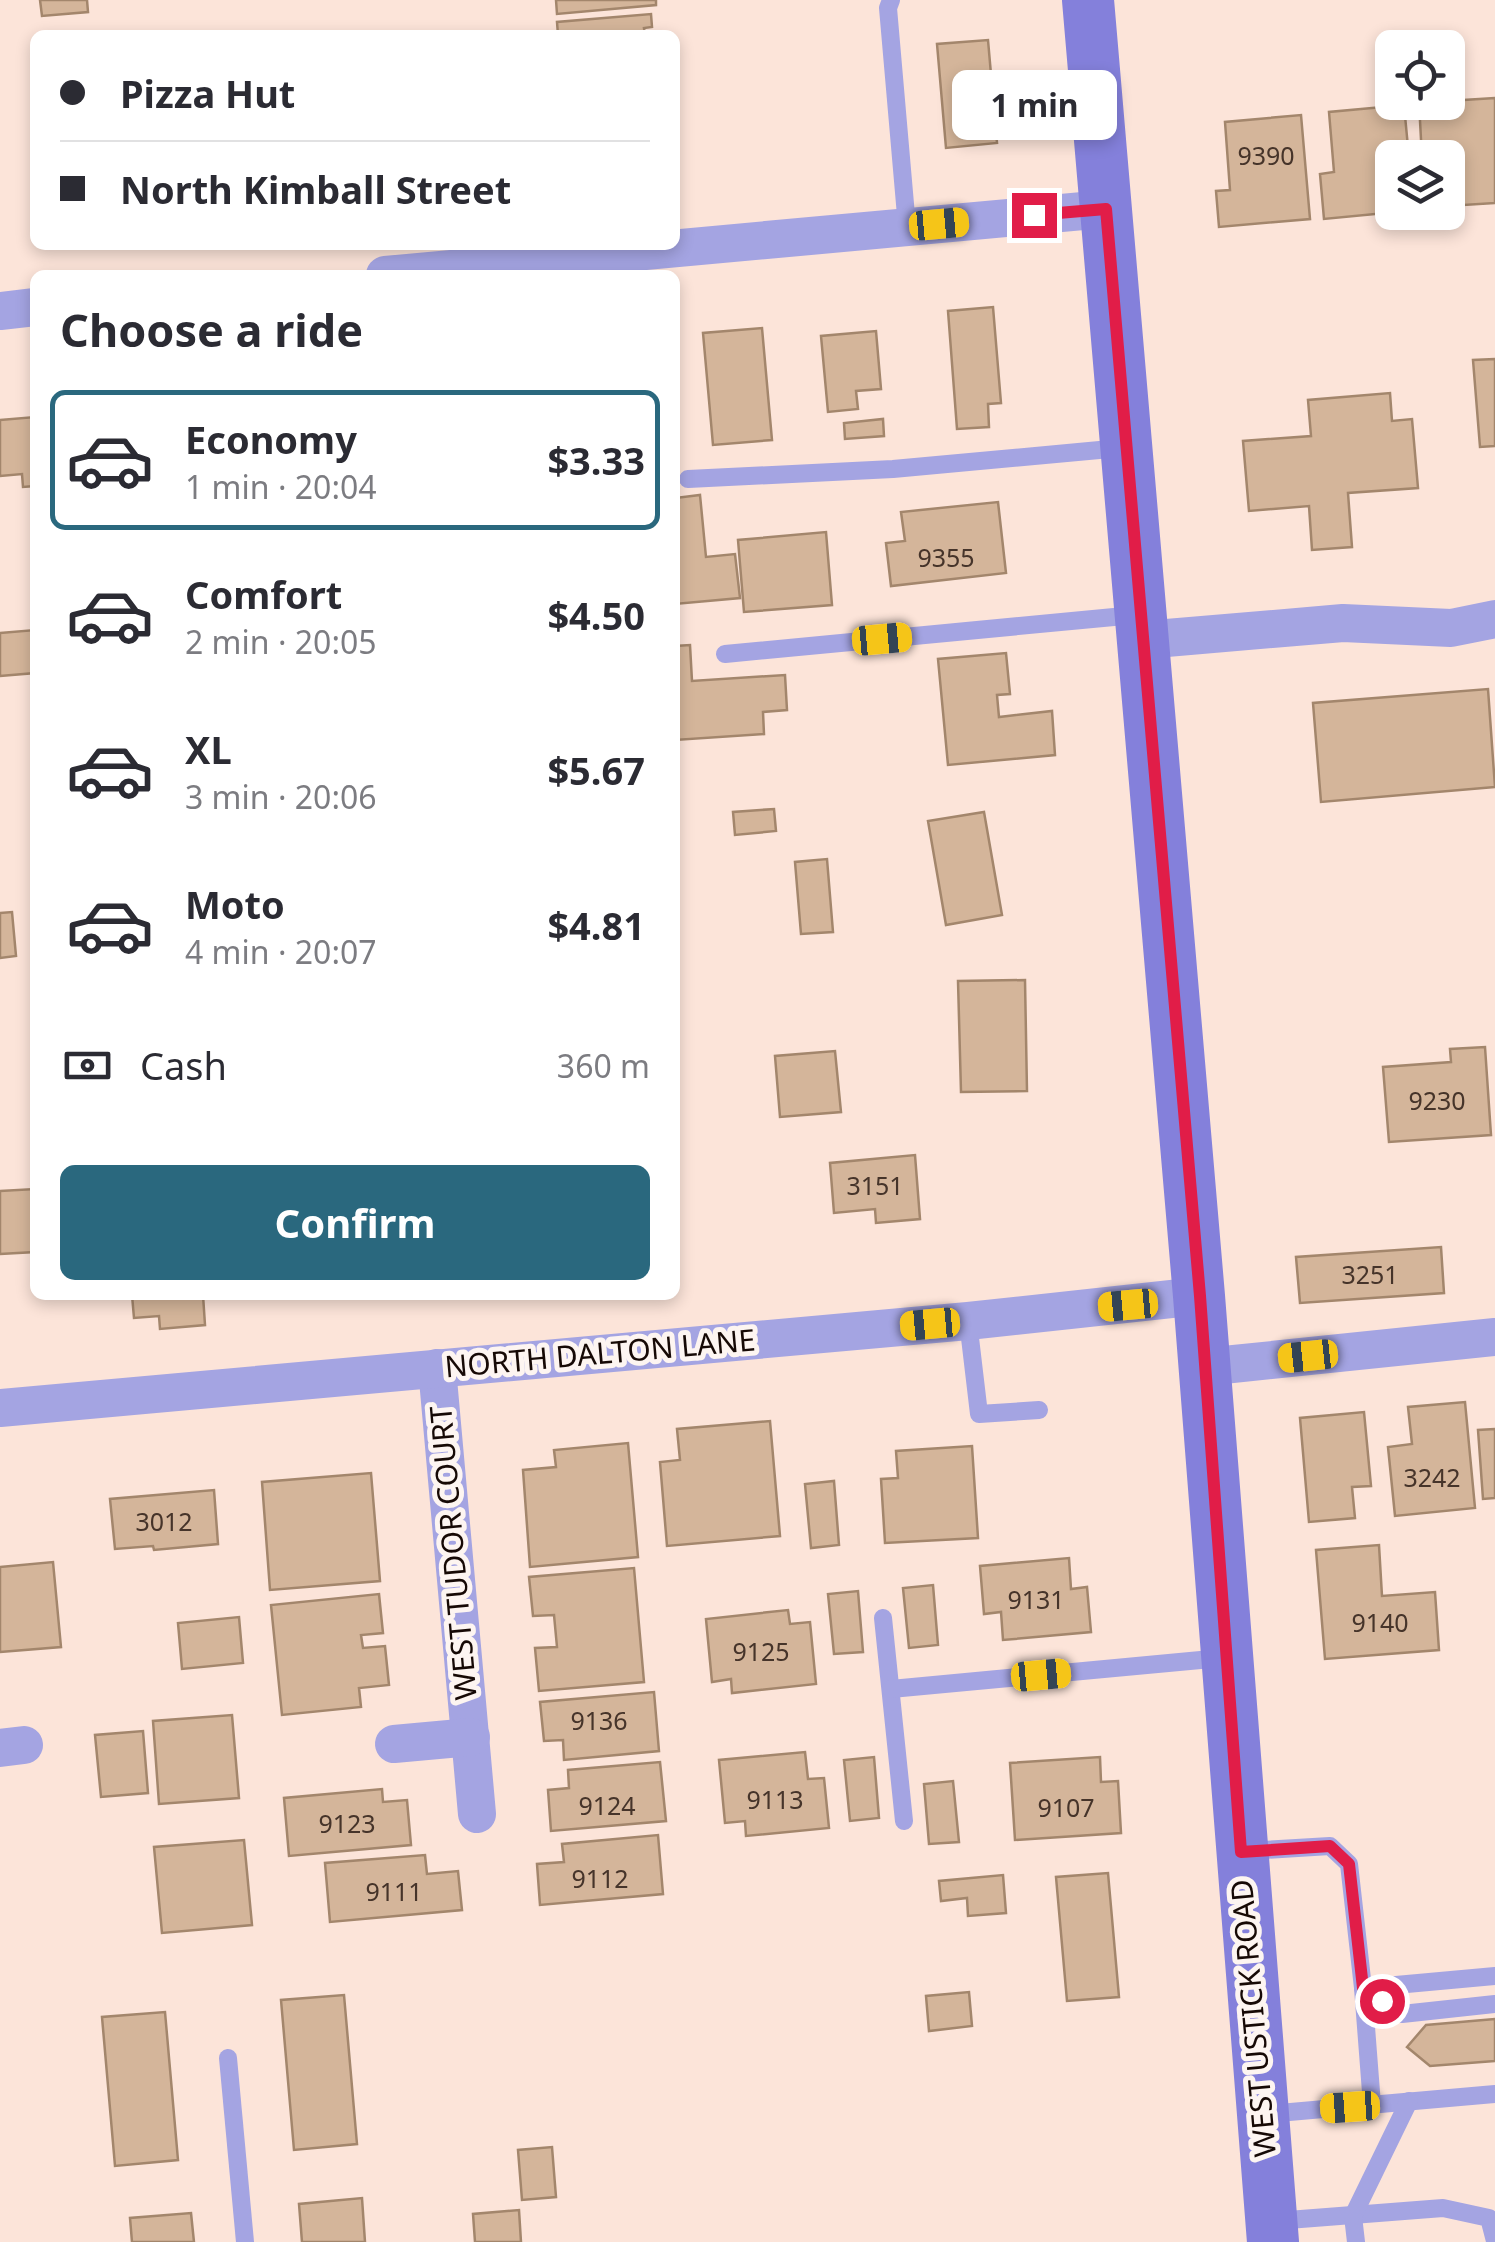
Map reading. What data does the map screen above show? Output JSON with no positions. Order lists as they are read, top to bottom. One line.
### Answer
{"streets":{"main road":["WEST USTICK ROAD"],"street":["NORTH DALTON LANE","WEST TUDOR COURT"]},"crossings":[["NORTH DALTON LANE","WEST TUDOR COURT"],["NORTH DALTON LANE","WEST USTICK ROAD"]],"house_numbers":["9390","9355","9230","3151","3251","3242","3012","9131","9140","9125","9136","9113","9124","9107","9123","9112","9111"],"page":{"banner":["Pizza Hut","North Kimball Street"],"bubble":"1 min","heading":"Choose a ride","list":[{"name":"Economy","note":"1 min · 20:04","value":"$3.33"},{"name":"Comfort","note":"2 min · 20:05","value":"$4.50"},{"name":"XL","note":"3 min · 20:06","value":"$5.67"},{"name":"Moto","note":"4 min · 20:07","value":"$4.81"}],"pay":["Cash","360 m"],"buttons":"Confirm"}}
